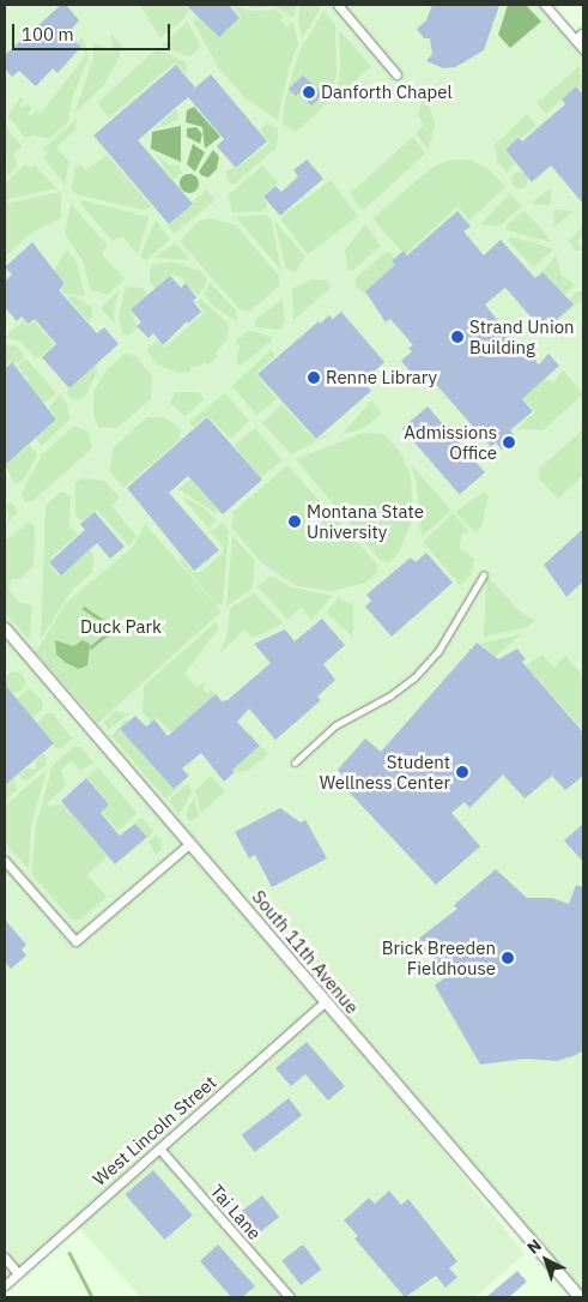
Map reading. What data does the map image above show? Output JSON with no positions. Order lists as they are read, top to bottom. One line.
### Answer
{"streets":{"street":["South 11th Avenue","West Lincoln Street","Tai Lane"]},"crossings":[["South 11th Avenue","West Lincoln Street"],["West Lincoln Street","Tai Lane"]],"parks":["Duck Park"],"places":["Danforth Chapel","Strand Union Building","Renne Library","Admissions Office","Montana State University","Student Wellness Center","Brick Breeden Fieldhouse"],"scale_bar":"100 m","north":"top left"}
